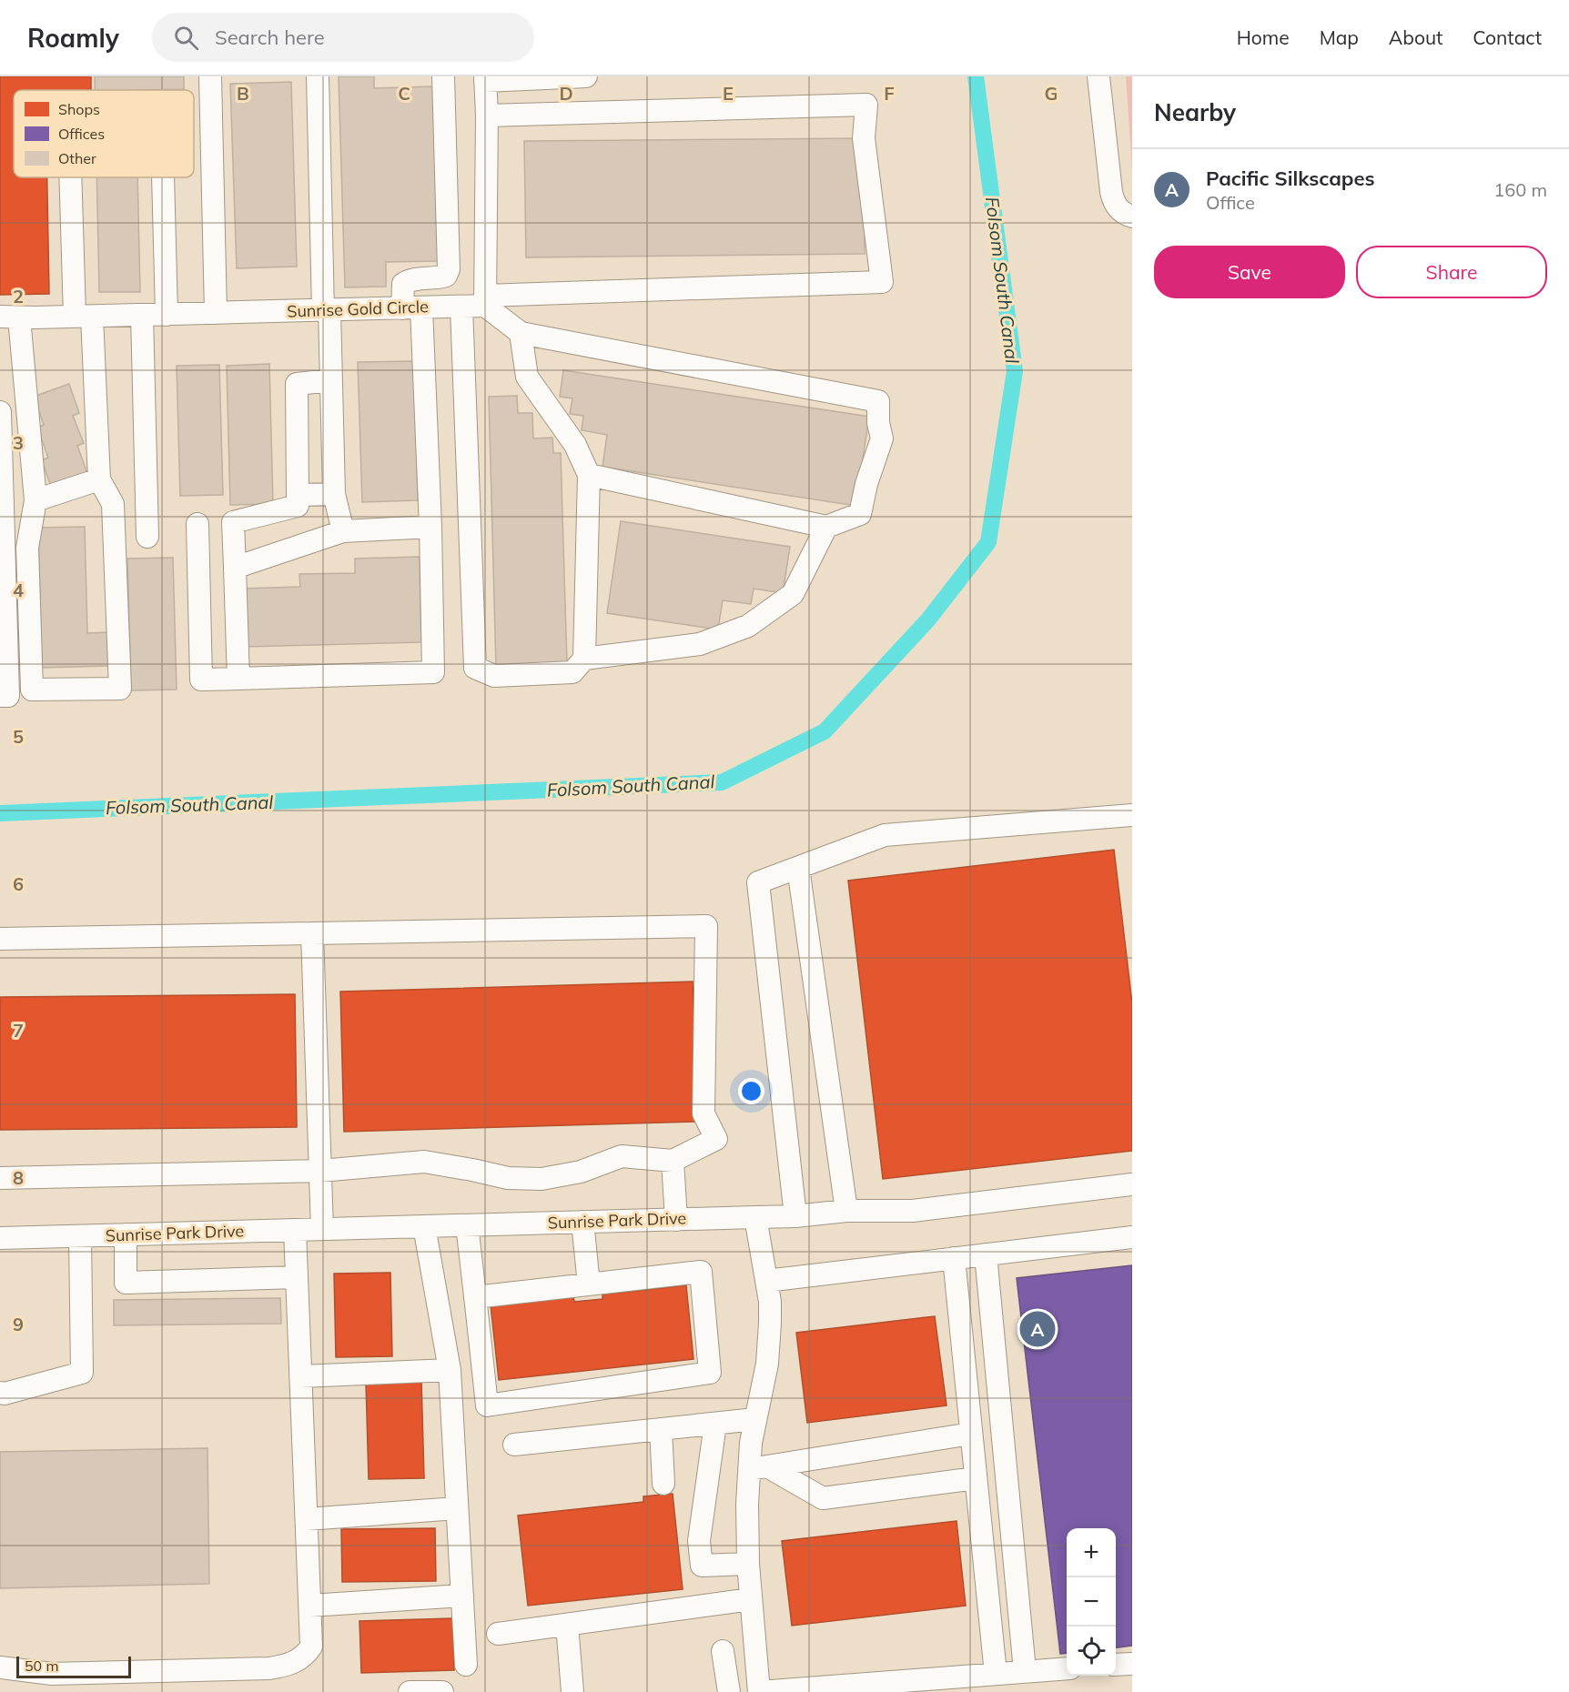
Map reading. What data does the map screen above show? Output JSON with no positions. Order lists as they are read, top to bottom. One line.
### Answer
{"streets":{"street":["Sunrise Gold Circle","Sunrise Park Drive"]},"water":["Folsom South Canal"],"legend":["Shops","Offices","Other"],"scale_bar":"50 m","page":{"header":"Roamly","search":"Search here","nav":["Home","Map","About","Contact"],"heading":"Nearby","list":[{"mark":"A","name":"Pacific Silkscapes","note":"Office","value":"160 m"}],"buttons":["Save","Share"],"pins":"A","map_buttons":["+","−"],"scale":"50 m"},"grid":{"columns":["B","C","D","E","F","G"],"rows":["2","3","4","5","6","7","8","9"]}}
